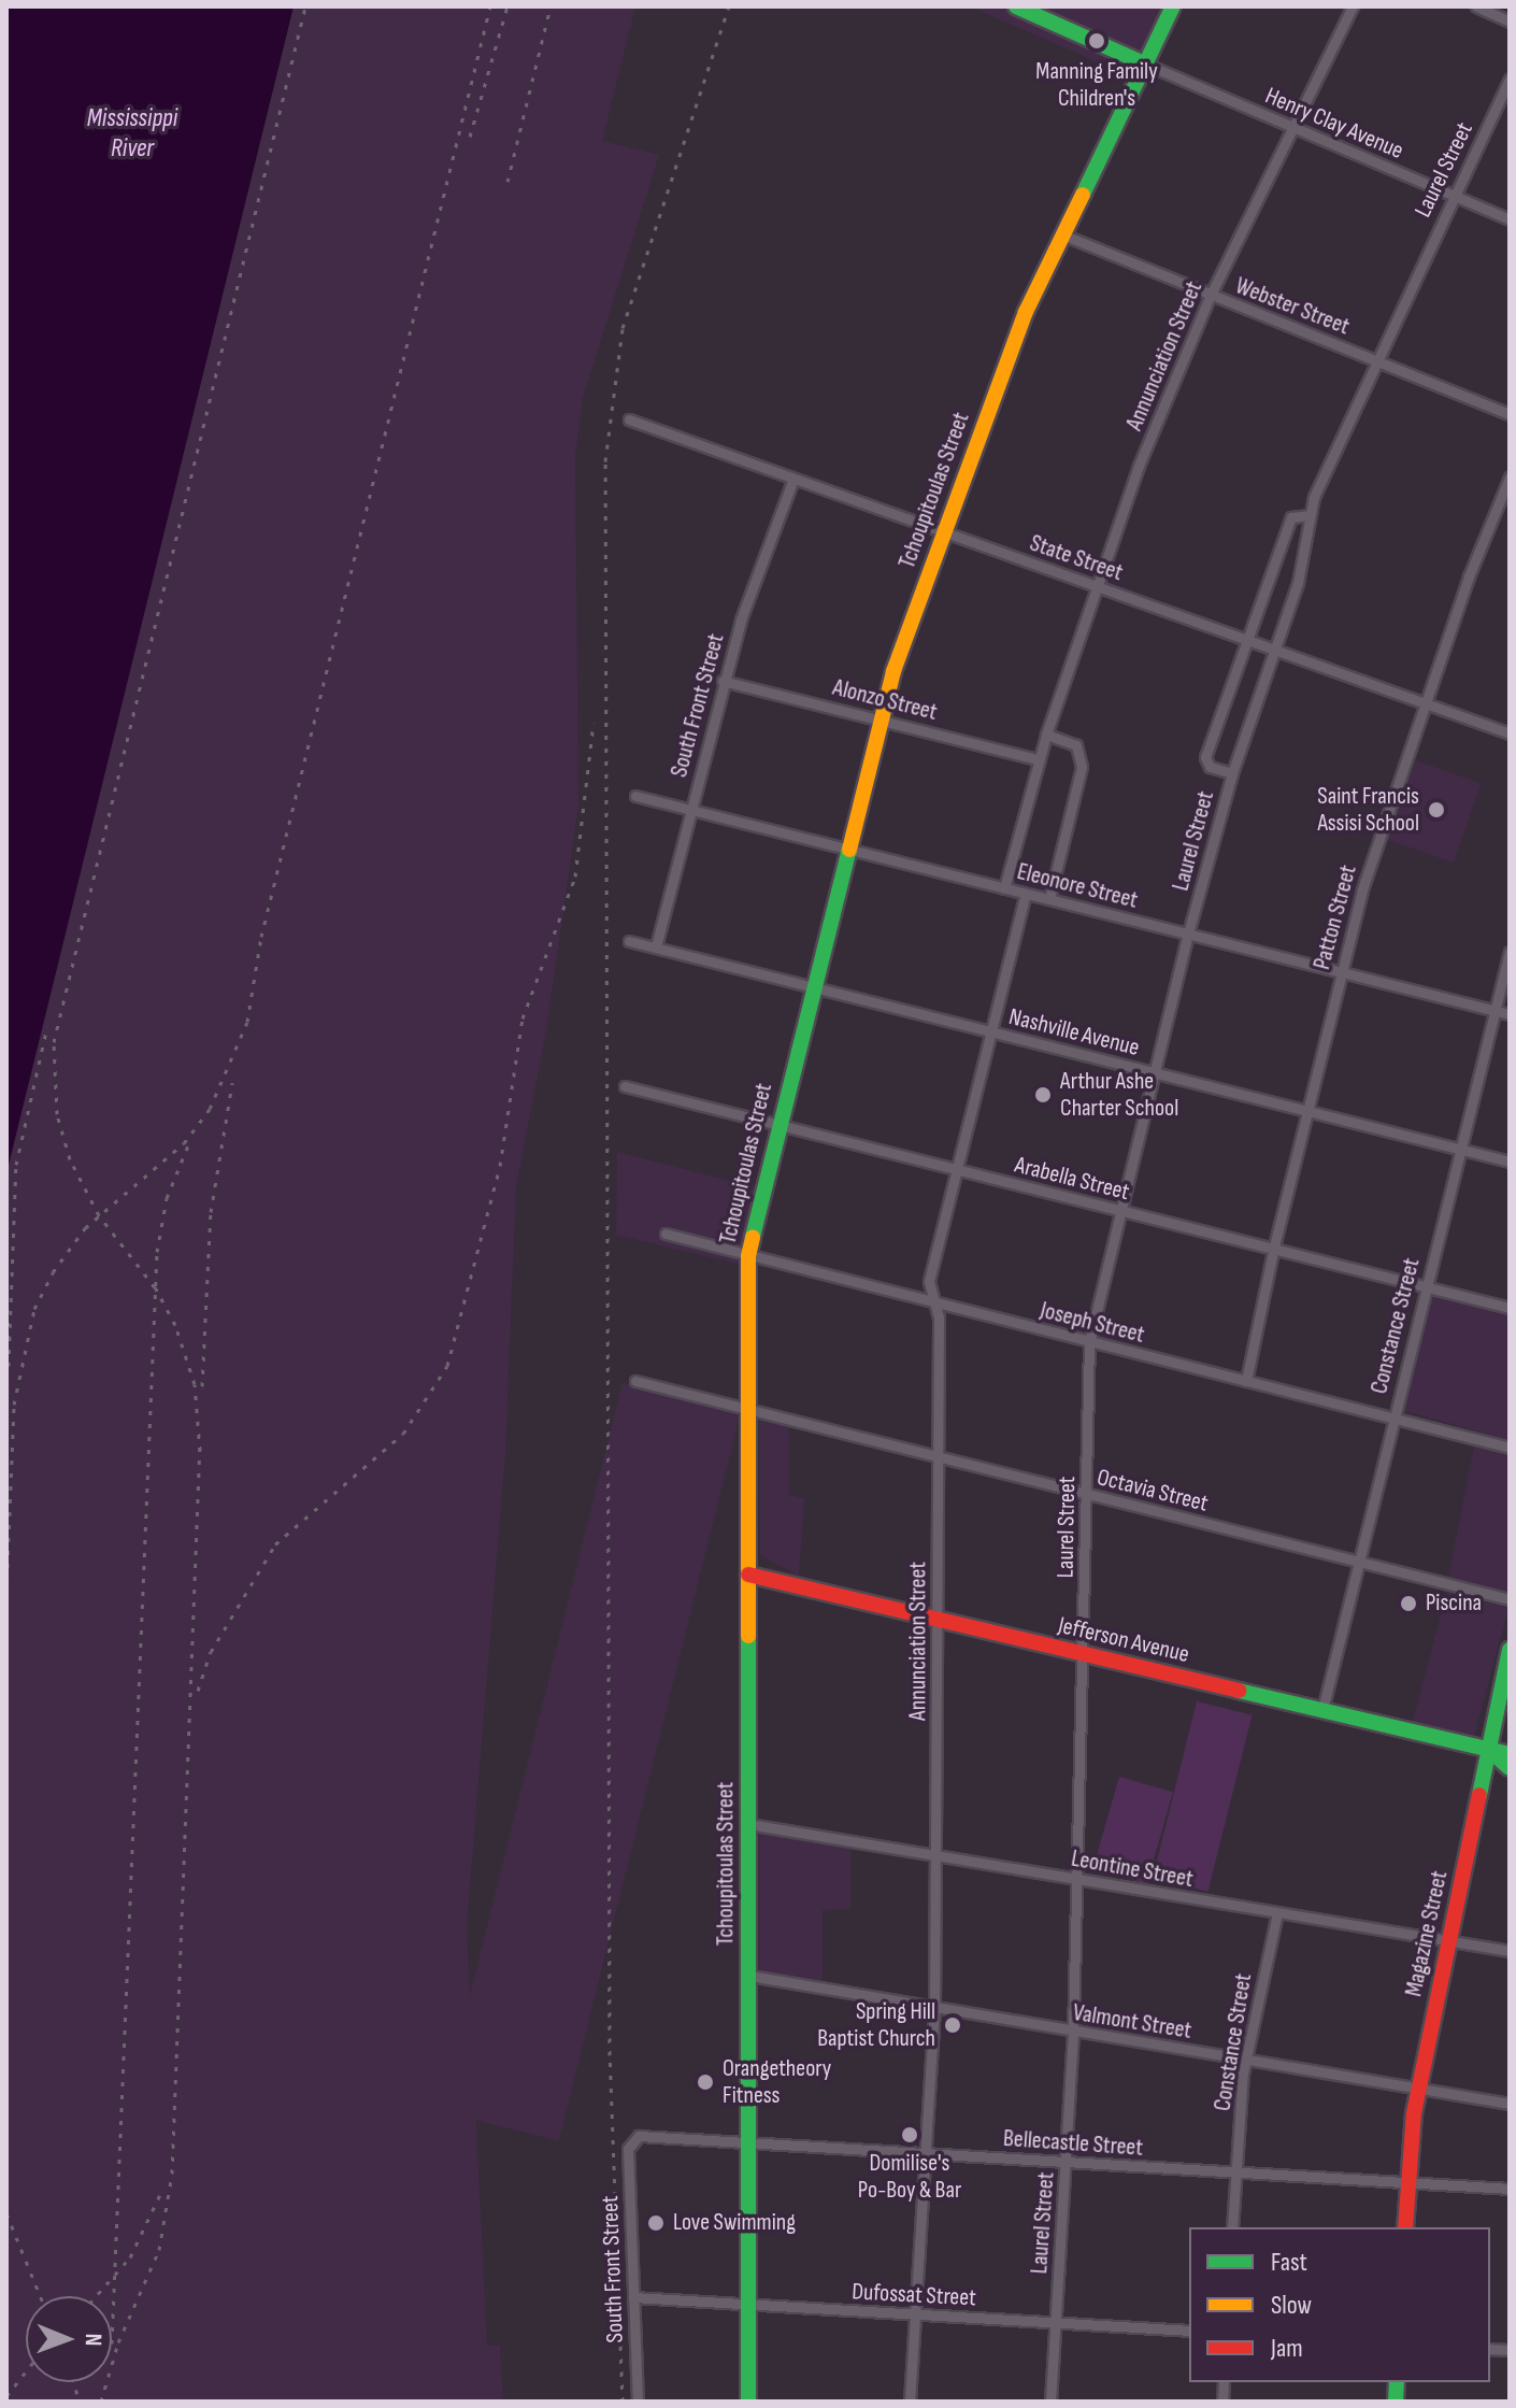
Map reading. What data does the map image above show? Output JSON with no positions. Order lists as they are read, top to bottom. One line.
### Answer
{"streets":{"street":["Henry Clay Avenue","Laurel Street","Webster Street","Annunciation Street","Tchoupitoulas Street","State Street","Alonzo Street","South Front Street","Eleonore Street","Patton Street","Nashville Avenue","Arabella Street","Joseph Street","Constance Street","Octavia Street","Jefferson Avenue","Leontine Street","Magazine Street","Valmont Street","Bellecastle Street","Dufossat Street"]},"crossings":[["Henry Clay Avenue","Laurel Street"],["Henry Clay Avenue","Annunciation Street"],["Henry Clay Avenue","Tchoupitoulas Street"],["Laurel Street","Webster Street"],["Laurel Street","State Street"],["Laurel Street","Eleonore Street"],["Laurel Street","Nashville Avenue"],["Laurel Street","Arabella Street"],["Laurel Street","Joseph Street"],["Laurel Street","Octavia Street"],["Laurel Street","Jefferson Avenue"],["Laurel Street","Leontine Street"],["Laurel Street","Valmont Street"],["Laurel Street","Bellecastle Street"],["Laurel Street","Dufossat Street"],["Webster Street","Annunciation Street"],["Webster Street","Tchoupitoulas Street"],["Annunciation Street","State Street"],["Annunciation Street","Alonzo Street"],["Annunciation Street","Eleonore Street"],["Annunciation Street","Nashville Avenue"],["Annunciation Street","Arabella Street"],["Annunciation Street","Joseph Street"],["Annunciation Street","Octavia Street"],["Annunciation Street","Jefferson Avenue"],["Annunciation Street","Leontine Street"],["Annunciation Street","Valmont Street"],["Annunciation Street","Bellecastle Street"],["Annunciation Street","Dufossat Street"],["Tchoupitoulas Street","State Street"],["Tchoupitoulas Street","Alonzo Street"],["Tchoupitoulas Street","Eleonore Street"],["Tchoupitoulas Street","Nashville Avenue"],["Tchoupitoulas Street","Arabella Street"],["Tchoupitoulas Street","Joseph Street"],["Tchoupitoulas Street","Octavia Street"],["Tchoupitoulas Street","Jefferson Avenue"],["Tchoupitoulas Street","Leontine Street"],["Tchoupitoulas Street","Valmont Street"],["Tchoupitoulas Street","Bellecastle Street"],["Tchoupitoulas Street","Dufossat Street"],["State Street","South Front Street"],["State Street","Patton Street"],["Alonzo Street","South Front Street"],["South Front Street","Eleonore Street"],["South Front Street","Nashville Avenue"],["South Front Street","Bellecastle Street"],["South Front Street","Dufossat Street"],["Eleonore Street","Patton Street"],["Eleonore Street","Constance Street"],["Patton Street","Nashville Avenue"],["Patton Street","Arabella Street"],["Patton Street","Joseph Street"],["Nashville Avenue","Constance Street"],["Arabella Street","Constance Street"],["Joseph Street","Constance Street"],["Constance Street","Octavia Street"],["Constance Street","Jefferson Avenue"],["Constance Street","Leontine Street"],["Constance Street","Valmont Street"],["Constance Street","Bellecastle Street"],["Jefferson Avenue","Magazine Street"],["Leontine Street","Magazine Street"],["Magazine Street","Valmont Street"],["Magazine Street","Bellecastle Street"]],"water":["Mississippi River"],"places":["Manning Family Children's","Saint Francis Assisi School","Arthur Ashe Charter School","Piscina","Spring Hill Baptist Church","Orangetheory Fitness","Domilise's Po-Boy & Bar","Love Swimming"],"legend":["Fast","Slow","Jam"],"north":"right"}
